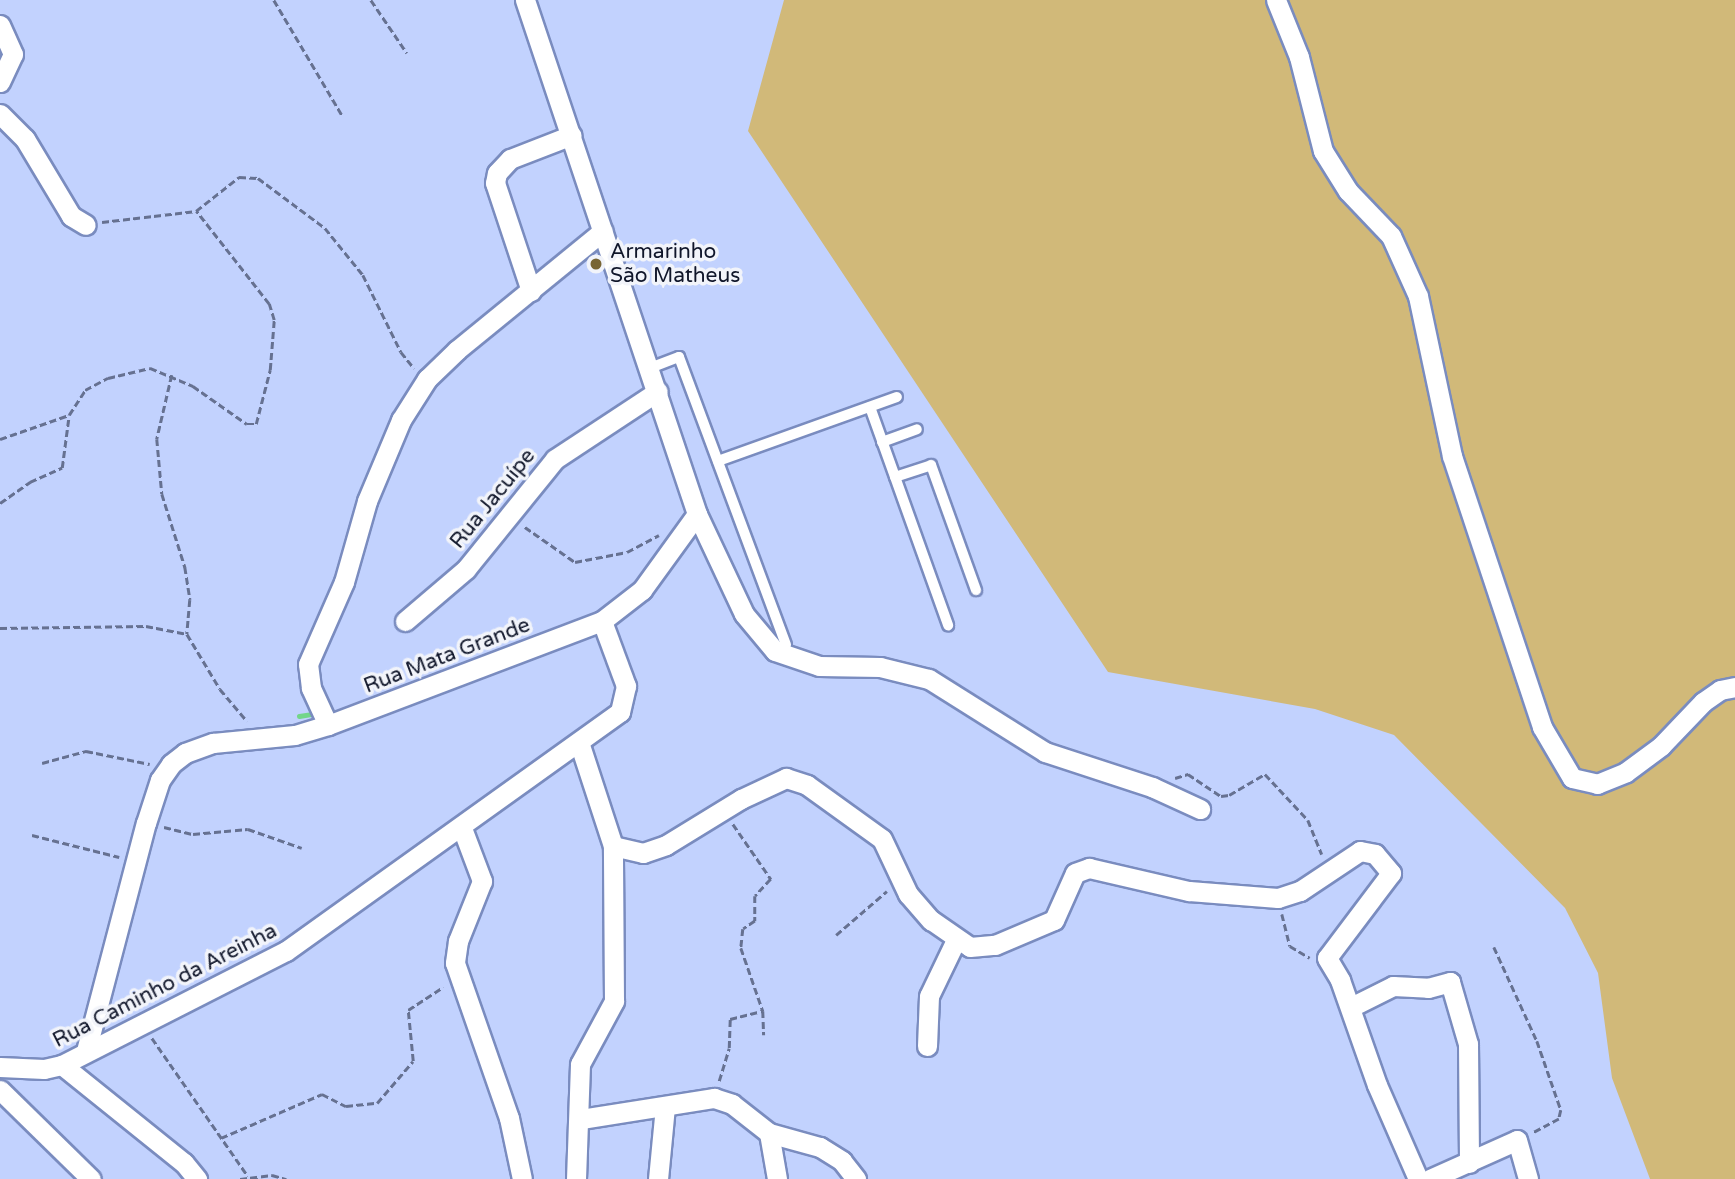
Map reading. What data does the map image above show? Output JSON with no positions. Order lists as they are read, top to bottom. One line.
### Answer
{"streets":{"street":["Rua Jacuípe","Rua Mata Grande","Rua Caminho da Areinha"]},"crossings":[["Rua Mata Grande","Rua Caminho da Areinha"]],"places":["Armarinho São Matheus"]}
